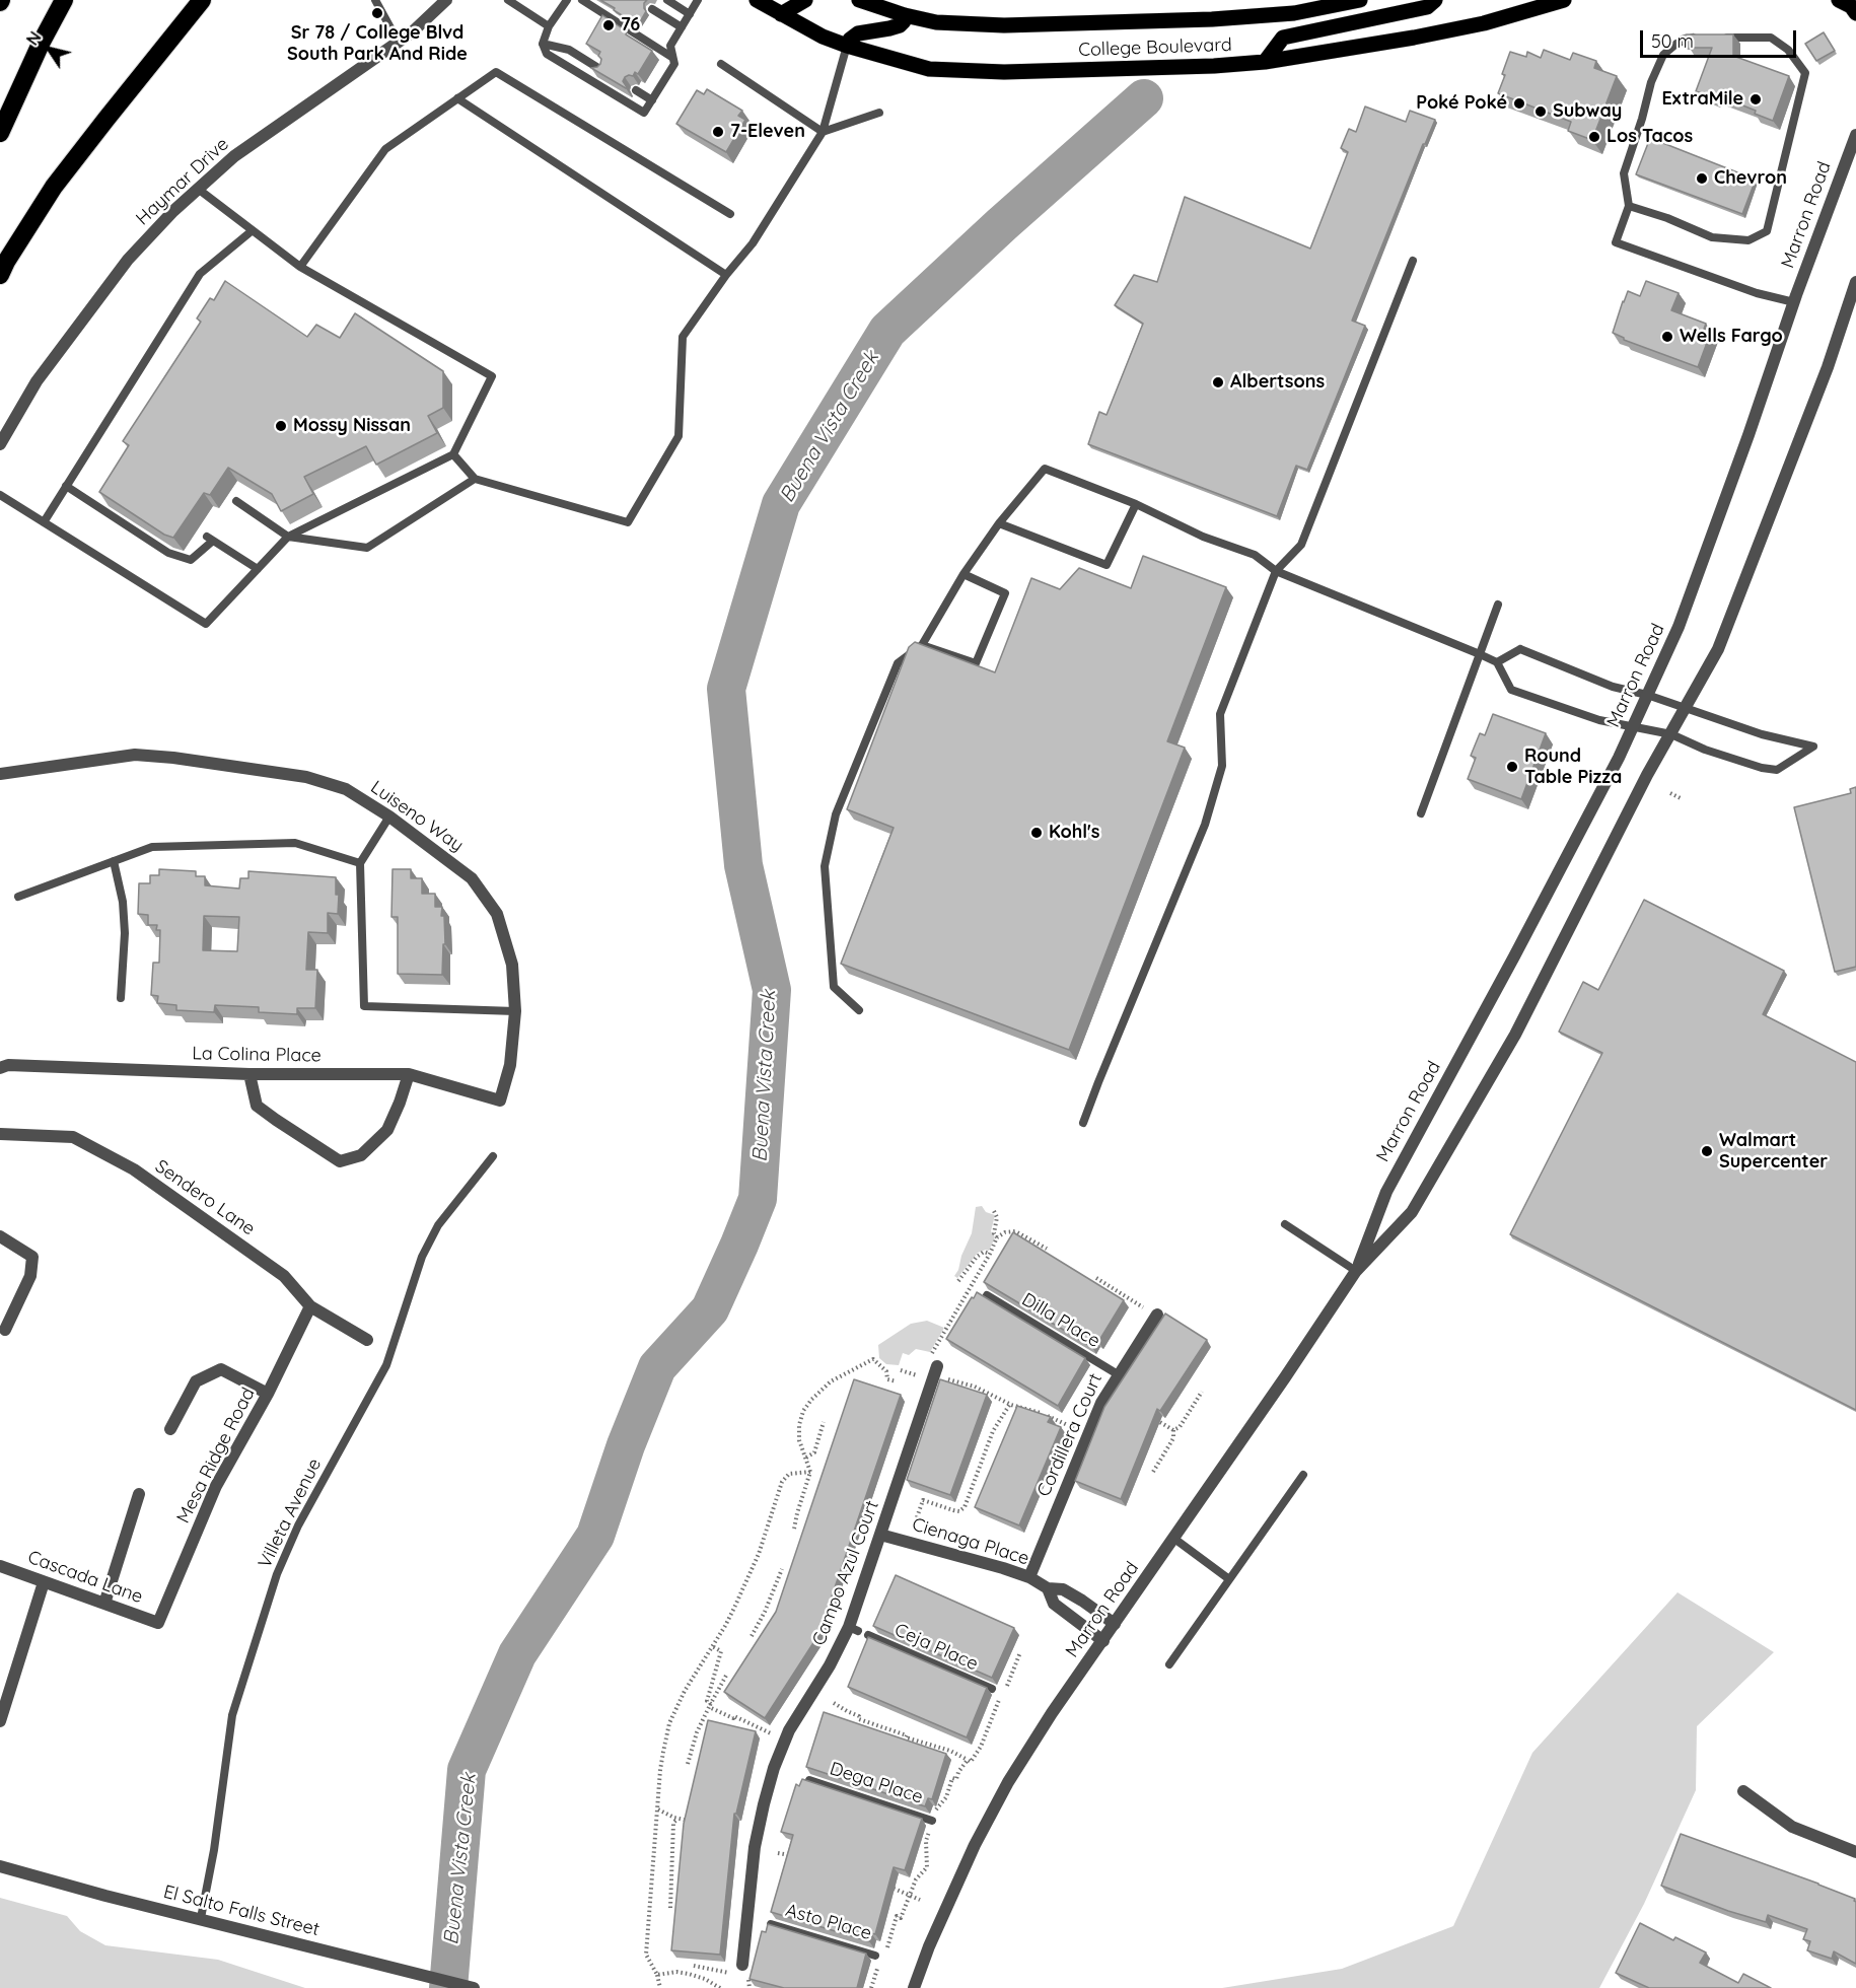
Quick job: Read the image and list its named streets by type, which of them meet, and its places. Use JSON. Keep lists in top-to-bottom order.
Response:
{
  "streets": {
    "main road": ["College Boulevard"],
    "street": [
      "Haymar Drive",
      "Marron Road",
      "Luiseno Way",
      "La Colina Place",
      "Sendero Lane",
      "Cordillera Court",
      "Mesa Ridge Road",
      "Cienaga Place",
      "Campo Azul Court",
      "Cascada Lane",
      "El Salto Falls Street"
    ],
    "lane": [
      "Dilla Place",
      "Villeta Avenue",
      "Ceja Place",
      "Dega Place",
      "Asto Place"
    ]
  },
  "crossings": [
    ["Marron Road", "Cienaga Place"],
    ["Luiseno Way", "La Colina Place"],
    ["Sendero Lane", "Mesa Ridge Road"],
    ["Dilla Place", "Cordillera Court"],
    ["Cordillera Court", "Cienaga Place"],
    ["Mesa Ridge Road", "Cascada Lane"],
    ["Villeta Avenue", "El Salto Falls Street"],
    ["Cienaga Place", "Campo Azul Court"]
  ],
  "water": ["Buena Vista Creek"],
  "places": [
    "Sr 78 / College Blvd South Park And Ride",
    "76",
    "ExtraMile",
    "Poké Poké",
    "Subway",
    "7-Eleven",
    "Los Tacos",
    "Chevron",
    "Wells Fargo",
    "Albertsons",
    "Mossy Nissan",
    "Round Table Pizza",
    "Kohl's",
    "Walmart Supercenter"
  ],
  "scale_bar": "50 m",
  "north": "top left"
}
